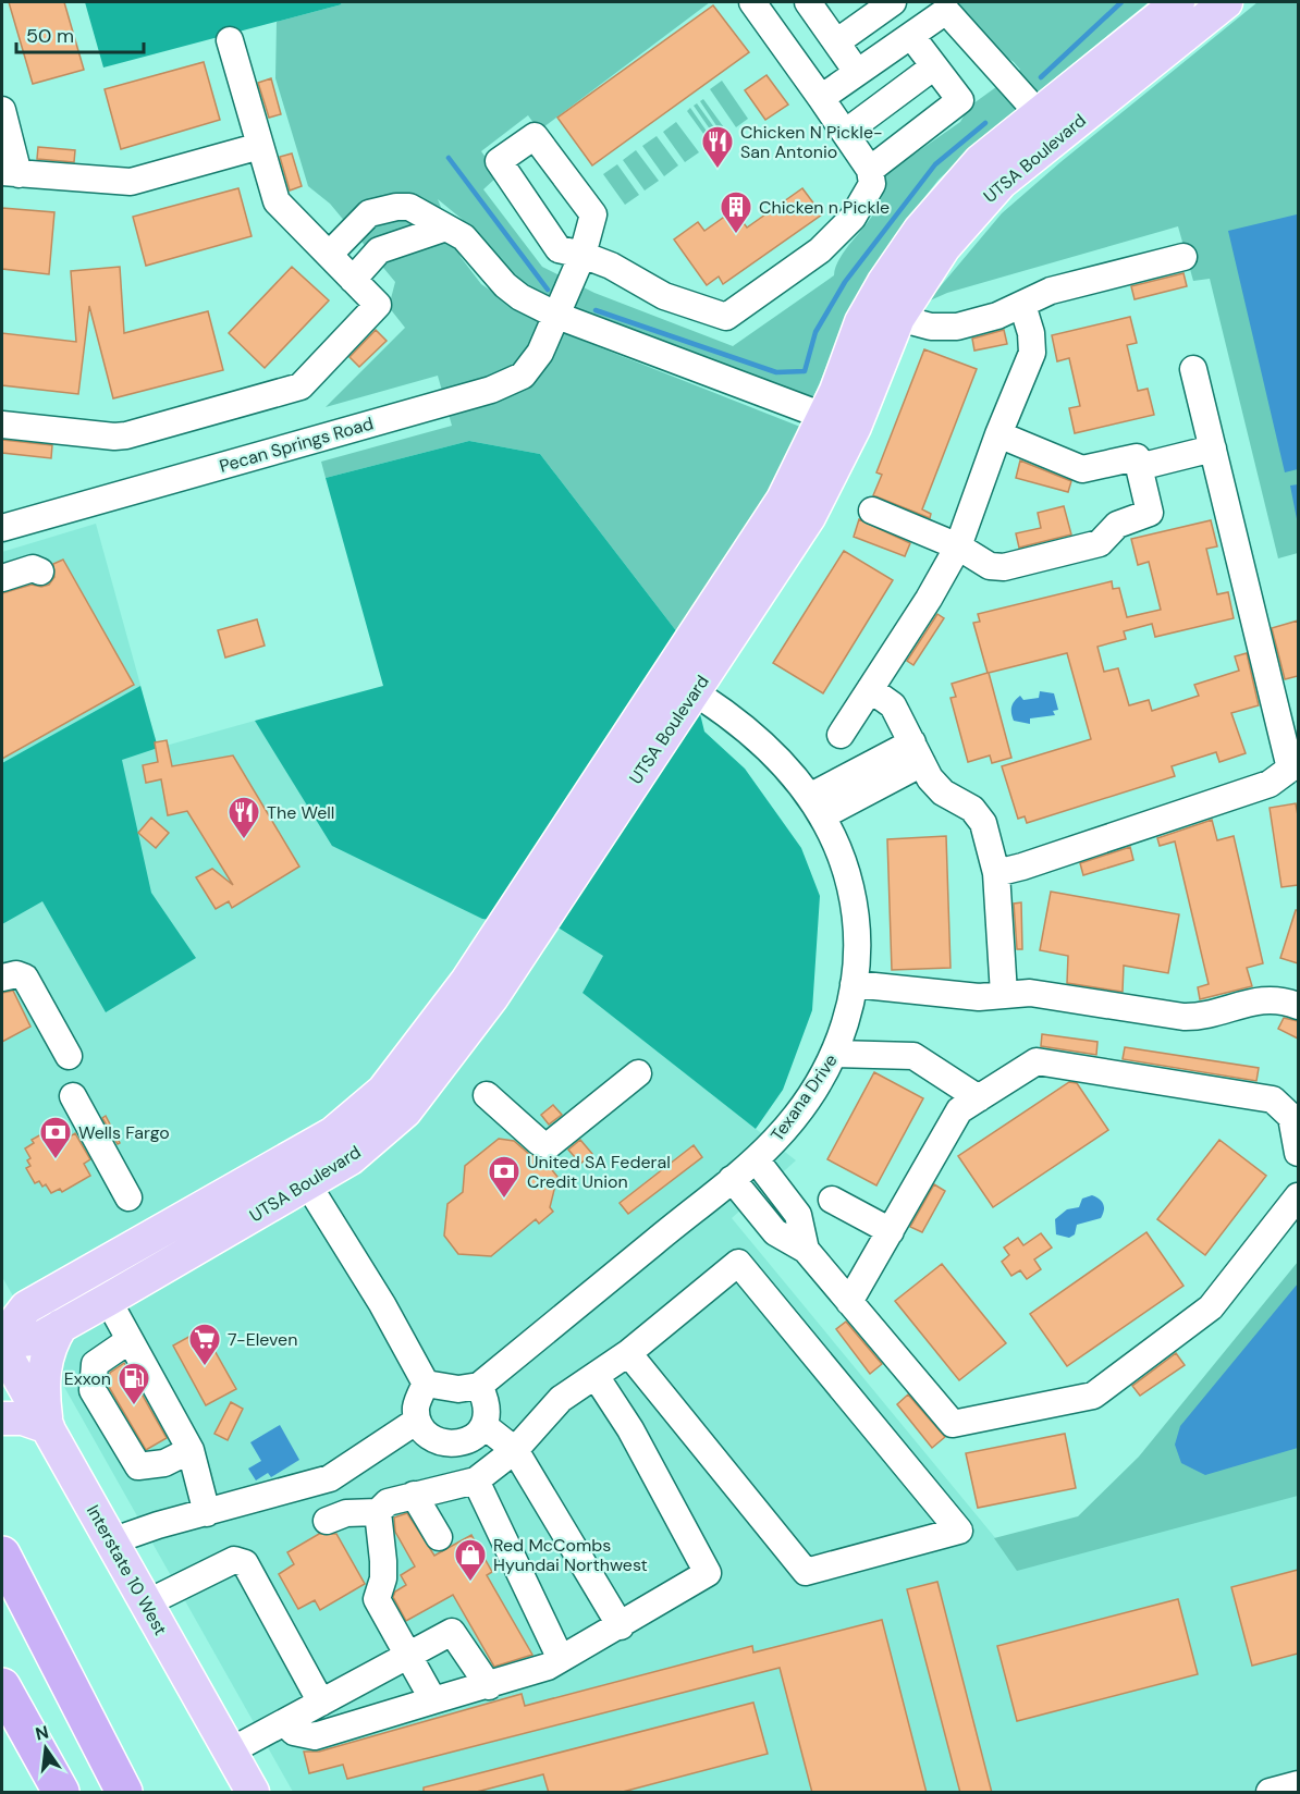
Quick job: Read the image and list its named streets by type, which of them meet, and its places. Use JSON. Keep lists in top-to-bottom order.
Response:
{
  "streets": {
    "main road": ["UTSA Boulevard", "Interstate 10 West"],
    "street": ["Pecan Springs Road", "Texana Drive"]
  },
  "crossings": [
    ["UTSA Boulevard", "Texana Drive"]
  ],
  "places": {
    "restaurant": ["Chicken N Pickle- San Antonio", "The Well"],
    "building": ["Chicken n Pickle"],
    "bank": ["Wells Fargo", "United SA Federal Credit Union"],
    "supermarket": ["7-Eleven"],
    "fuel station": ["Exxon"],
    "shop": ["Red McCombs Hyundai Northwest"]
  },
  "scale_bar": "50 m",
  "north": "top"
}
